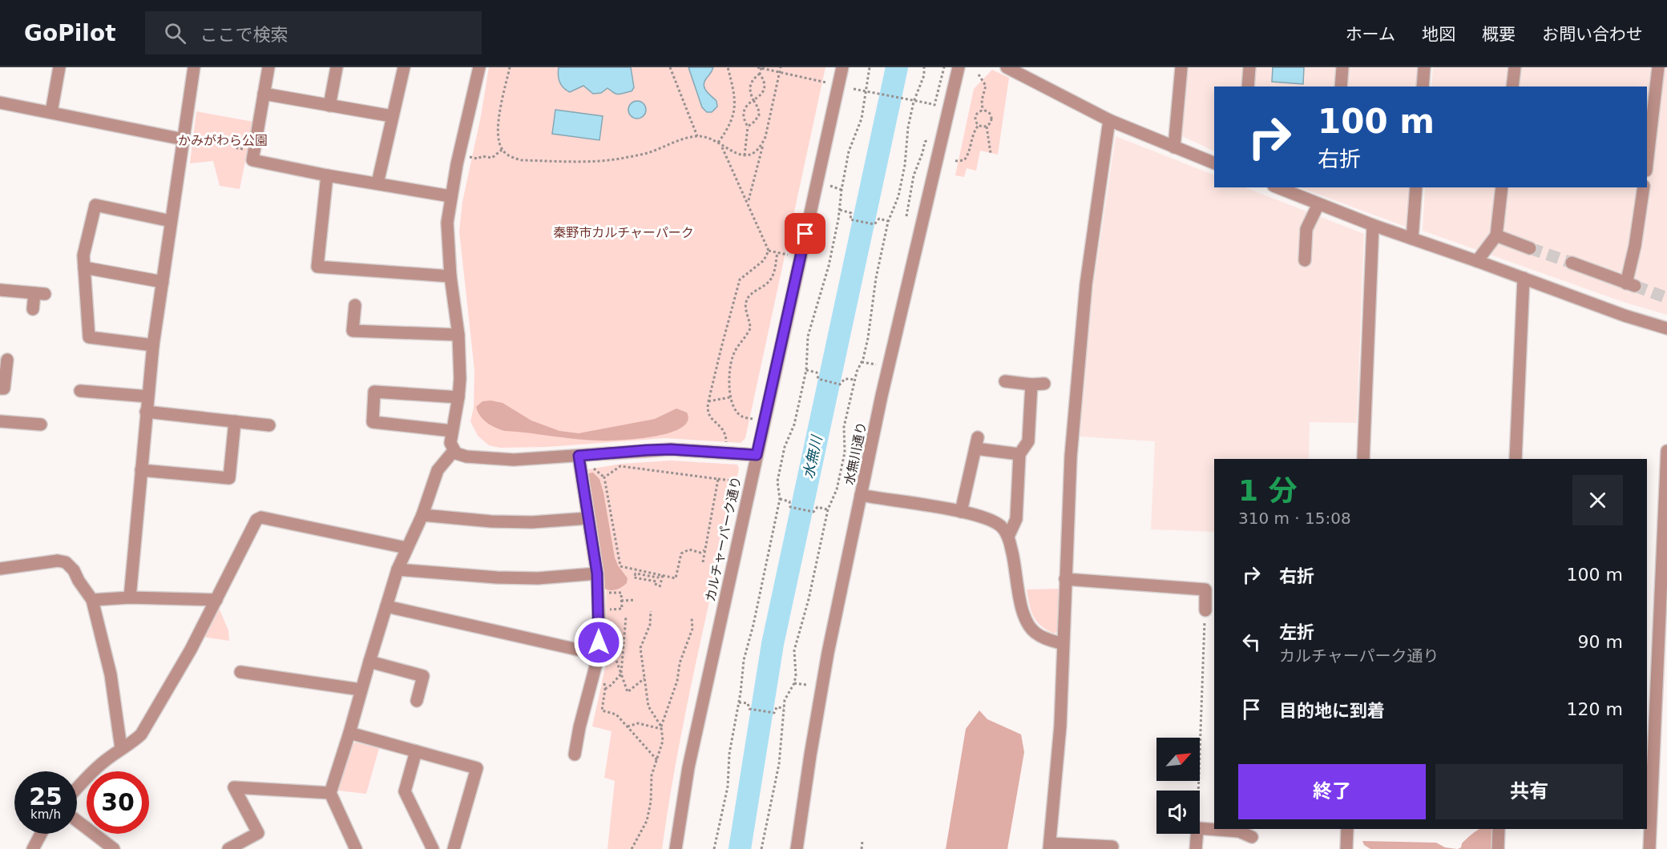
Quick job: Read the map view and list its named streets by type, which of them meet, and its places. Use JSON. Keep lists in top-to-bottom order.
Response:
{
  "streets": {
    "street": ["水無川通り", "カルチャーパーク通り"]
  },
  "water": ["水無川"],
  "parks": ["かみがわら公園", "秦野市カルチャーパーク"],
  "north": "top right",
  "page": {
    "header": "GoPilot",
    "search": "ここで検索",
    "nav": [
      "ホーム",
      "地図",
      "概要",
      "お問い合わせ"
    ],
    "turn": ["100 m", "右折"],
    "heading": ["1 分", "310 m · 15:08"],
    "list": [
      {
        "name": "右折",
        "value": "100 m"
      },
      {
        "name": "左折",
        "note": "カルチャーパーク通り",
        "value": "90 m"
      },
      {
        "name": "目的地に到着",
        "value": "120 m"
      }
    ],
    "buttons": ["終了", "共有"],
    "speed": "25 km/h",
    "limit": "30"
  }
}
